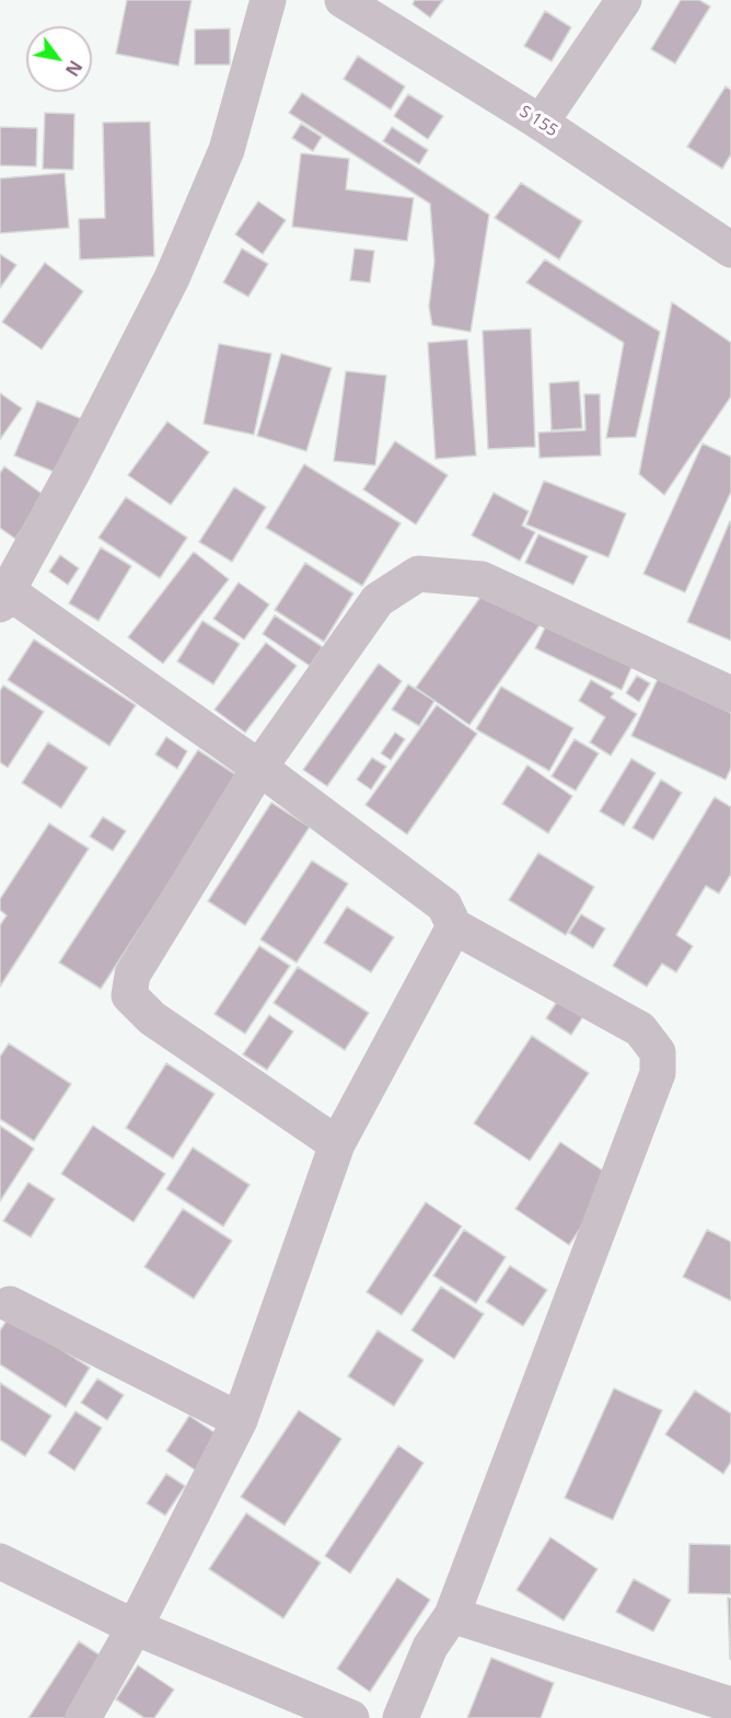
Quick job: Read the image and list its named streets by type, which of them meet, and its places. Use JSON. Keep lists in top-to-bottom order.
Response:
{
  "streets": {
    "street": ["S 155"]
  },
  "north": "bottom right"
}
